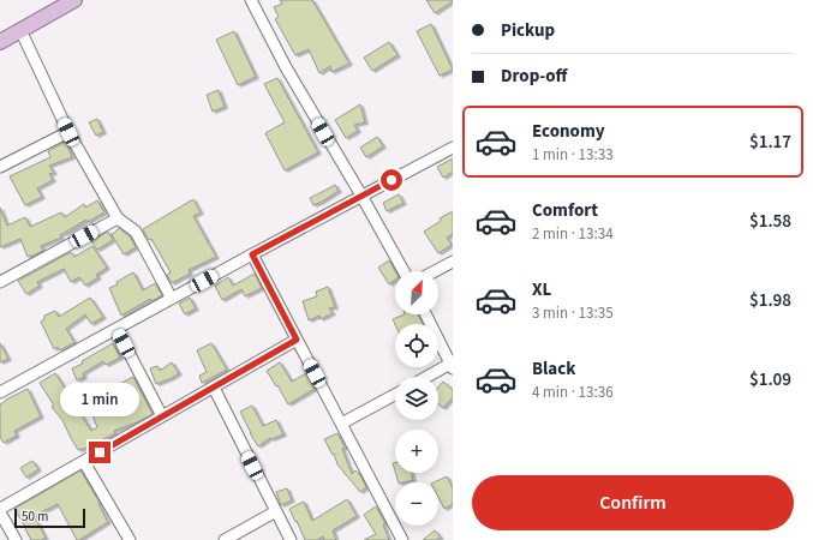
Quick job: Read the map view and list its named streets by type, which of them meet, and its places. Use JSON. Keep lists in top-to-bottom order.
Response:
{
  "scale_bar": "50 m",
  "north": "top right",
  "page": {
    "banner": ["Pickup", "Drop-off"],
    "list": [
      {
        "name": "Economy",
        "note": "1 min · 13:33",
        "value": "$1.17"
      },
      {
        "name": "Comfort",
        "note": "2 min · 13:34",
        "value": "$1.58"
      },
      {
        "name": "XL",
        "note": "3 min · 13:35",
        "value": "$1.98"
      },
      {
        "name": "Black",
        "note": "4 min · 13:36",
        "value": "$1.09"
      }
    ],
    "map_buttons": ["+", "−"],
    "bubble": "1 min",
    "buttons": "Confirm",
    "scale": "50 m"
  }
}
